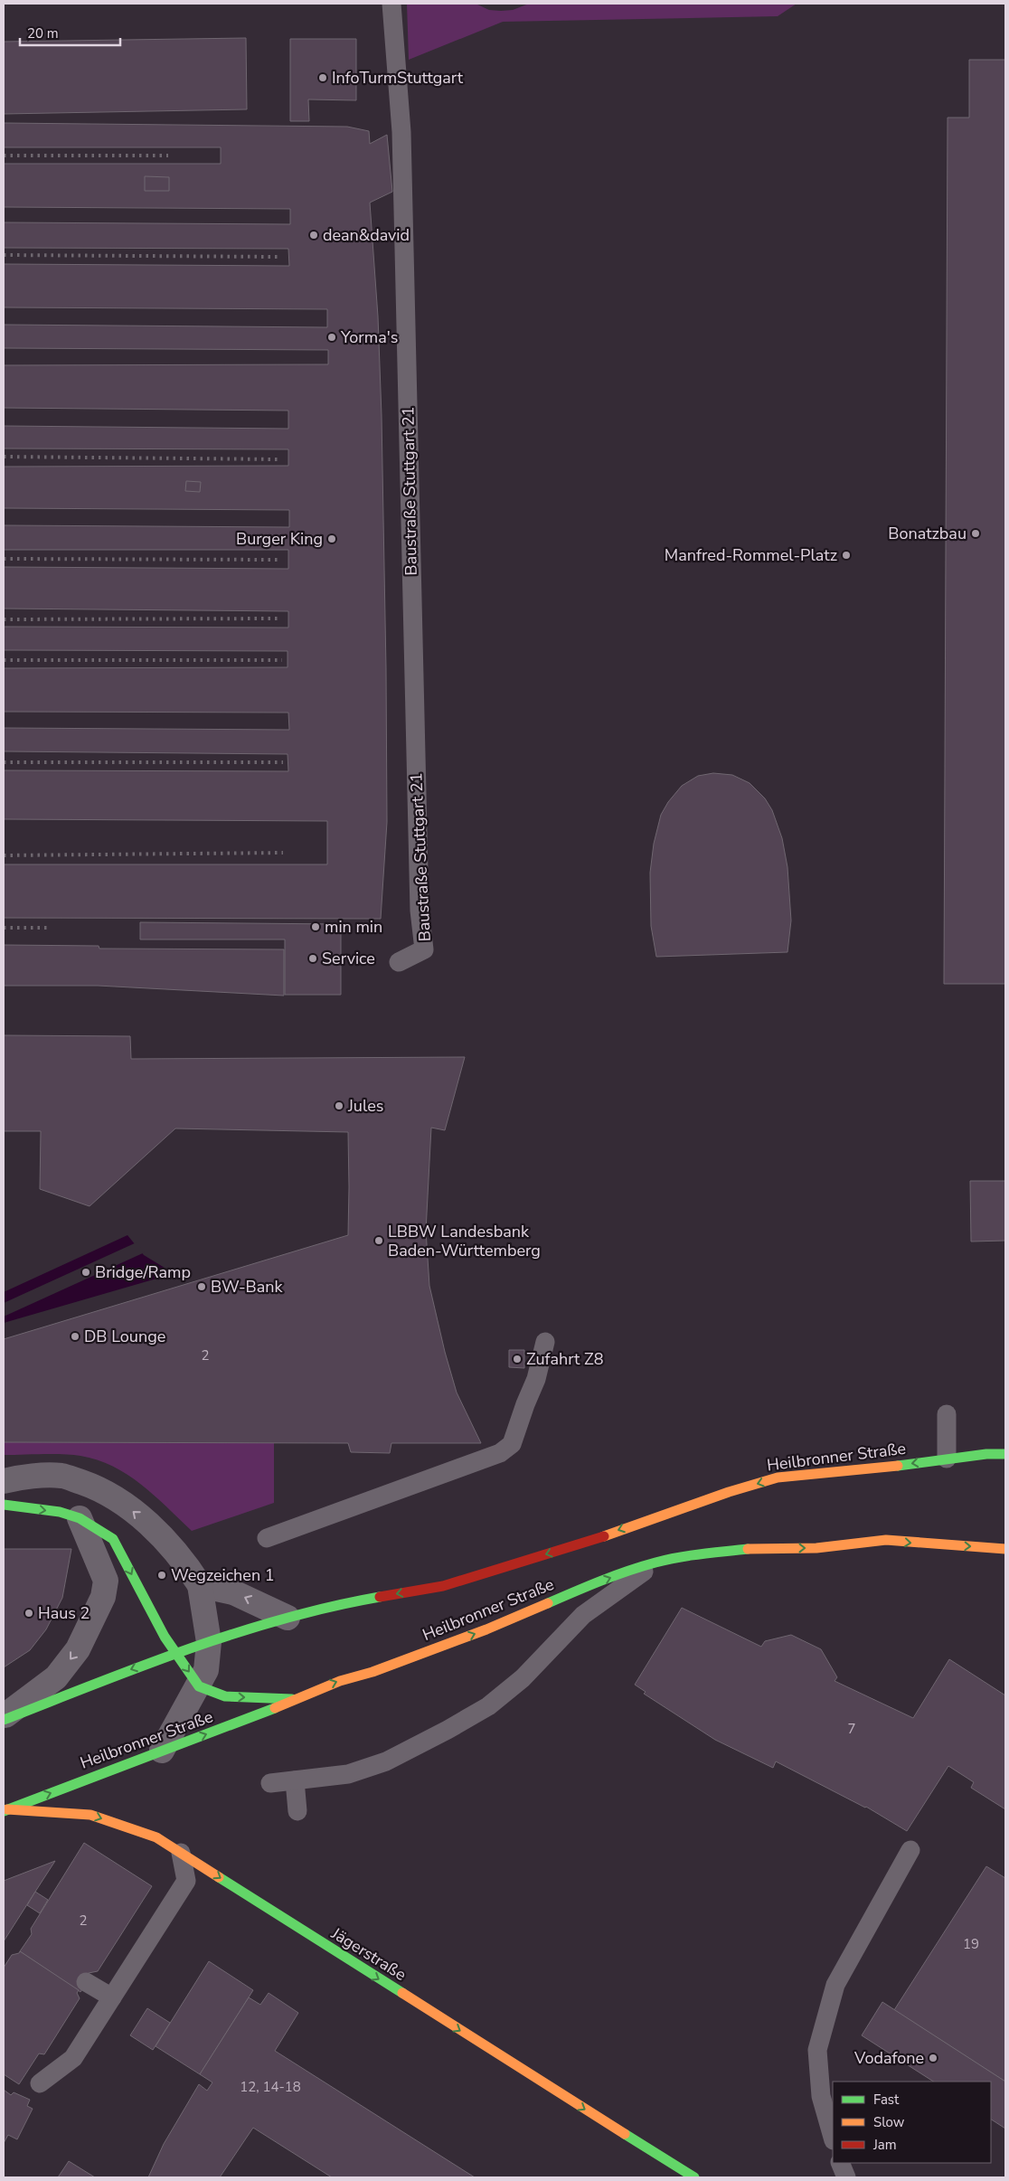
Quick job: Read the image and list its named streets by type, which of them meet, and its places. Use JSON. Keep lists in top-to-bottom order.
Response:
{
  "streets": {
    "main road": ["Heilbronner Straße", "Jägerstraße"],
    "lane": ["Baustraße Stuttgart 21"]
  },
  "crossings": [
    ["Heilbronner Straße", "Jägerstraße"]
  ],
  "one_way": ["Jägerstraße"],
  "places": [
    "InfoTurmStuttgart",
    "dean&david",
    "Yorma's",
    "Bonatzbau",
    "Burger King",
    "Manfred-Rommel-Platz",
    "min min",
    "Service",
    "Jules",
    "LBBW Landesbank Baden-Württemberg",
    "Bridge/Ramp",
    "BW-Bank",
    "DB Lounge",
    "Zufahrt Z8",
    "Wegzeichen 1",
    "Haus 2",
    "Vodafone"
  ],
  "house_numbers": [
    "2",
    "7",
    "2",
    "19",
    "12, 14-18"
  ],
  "legend": ["Fast", "Slow", "Jam"],
  "scale_bar": "20 m"
}
